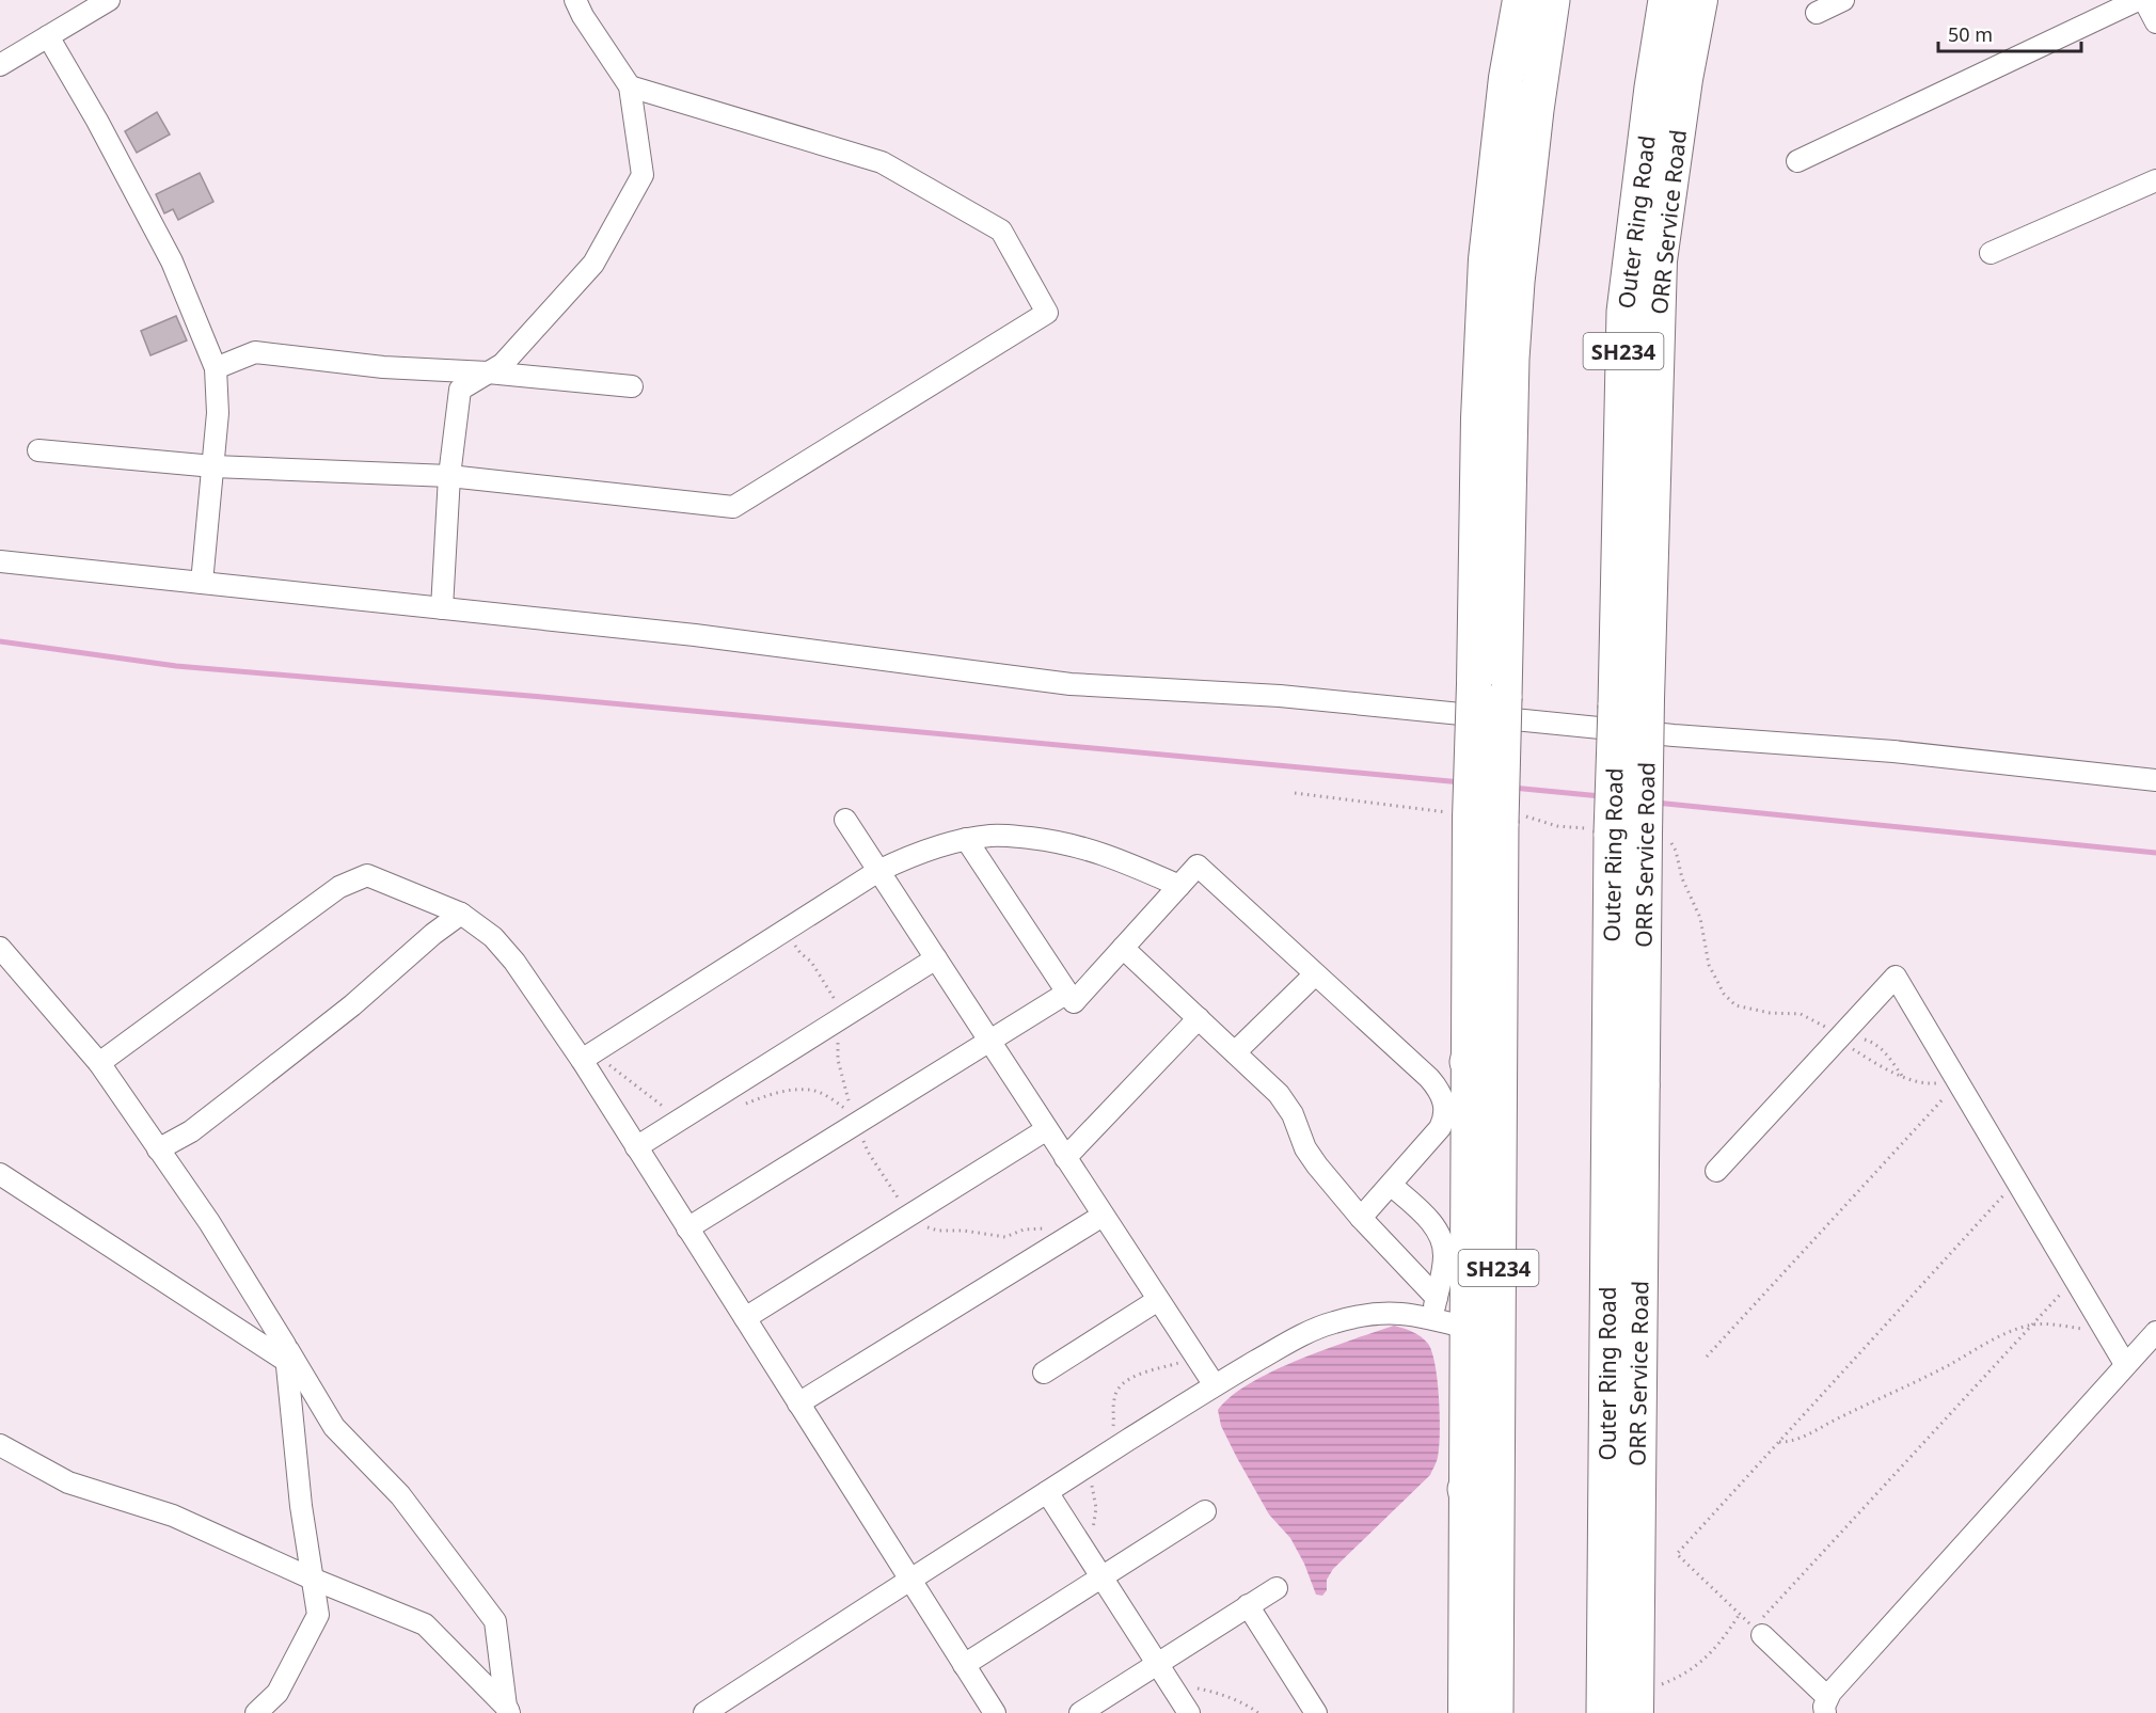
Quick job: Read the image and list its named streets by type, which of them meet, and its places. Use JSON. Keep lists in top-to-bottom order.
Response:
{
  "streets": {
    "highway": ["Outer Ring Road", "SH234"],
    "main road": ["ORR Service Road"]
  },
  "crossings": [
    ["Outer Ring Road", "ORR Service Road"]
  ],
  "scale_bar": "50 m"
}
